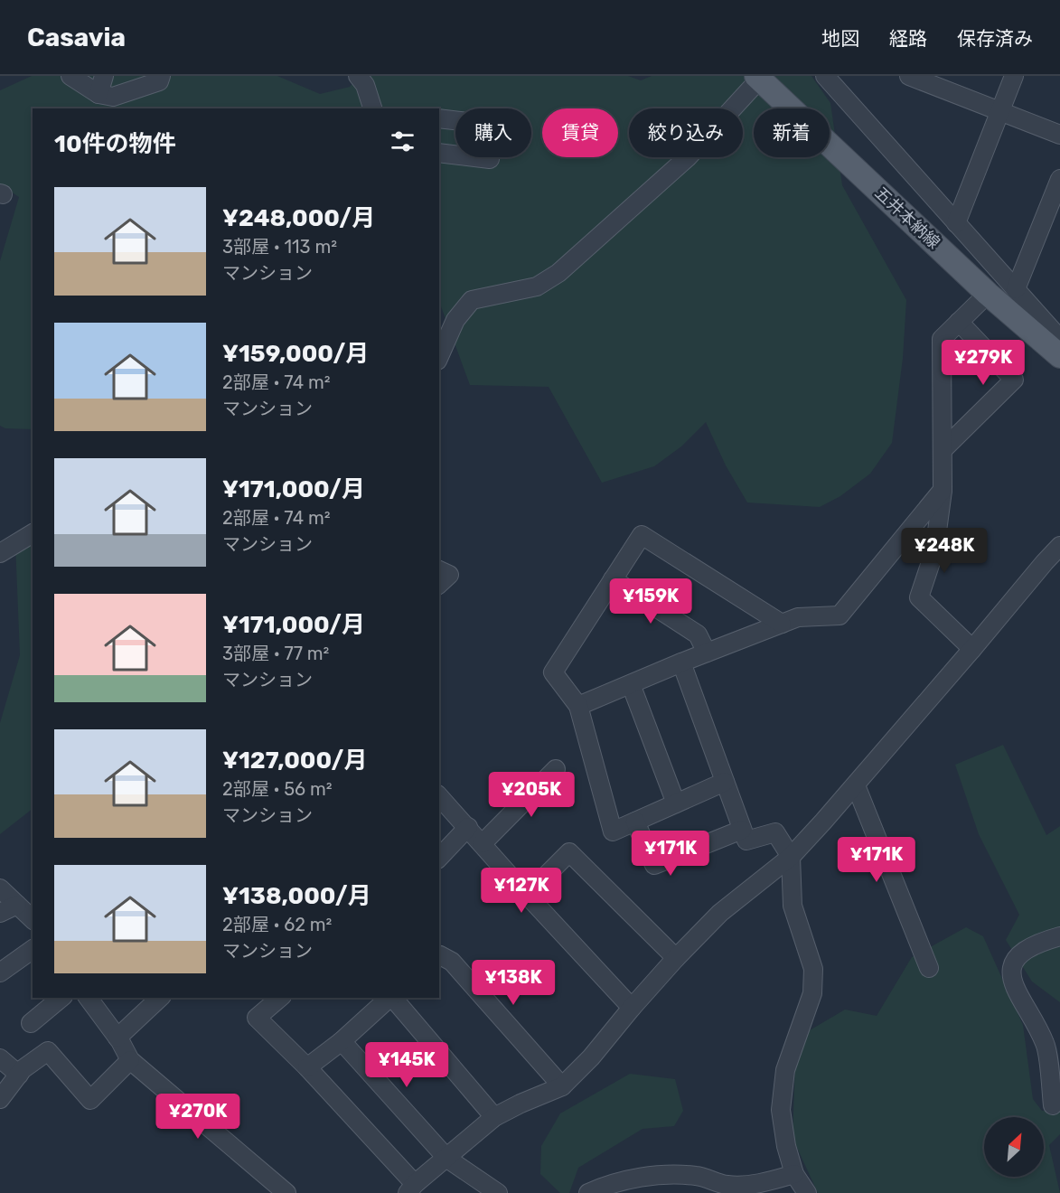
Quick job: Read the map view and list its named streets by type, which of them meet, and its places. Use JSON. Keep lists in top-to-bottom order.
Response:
{
  "streets": {
    "main road": ["五井本納線"]
  },
  "north": "top right",
  "page": {
    "header": "Casavia",
    "nav": ["地図", "経路", "保存済み"],
    "chip": [
      "購入",
      "賃貸",
      "絞り込み",
      "新着"
    ],
    "heading": "10件の物件",
    "list": [
      {
        "name": "¥248,000/月",
        "note": "3部屋 · 113 m² · マンション"
      },
      {
        "name": "¥159,000/月",
        "note": "2部屋 · 74 m² · マンション"
      },
      {
        "name": "¥171,000/月",
        "note": "2部屋 · 74 m² · マンション"
      },
      {
        "name": "¥171,000/月",
        "note": "3部屋 · 77 m² · マンション"
      },
      {
        "name": "¥127,000/月",
        "note": "2部屋 · 56 m² · マンション"
      },
      {
        "name": "¥138,000/月",
        "note": "2部屋 · 62 m² · マンション"
      }
    ],
    "price": [
      "¥279K",
      "¥248K",
      "¥159K",
      "¥205K",
      "¥171K",
      "¥171K",
      "¥127K",
      "¥138K",
      "¥145K",
      "¥270K"
    ]
  }
}
